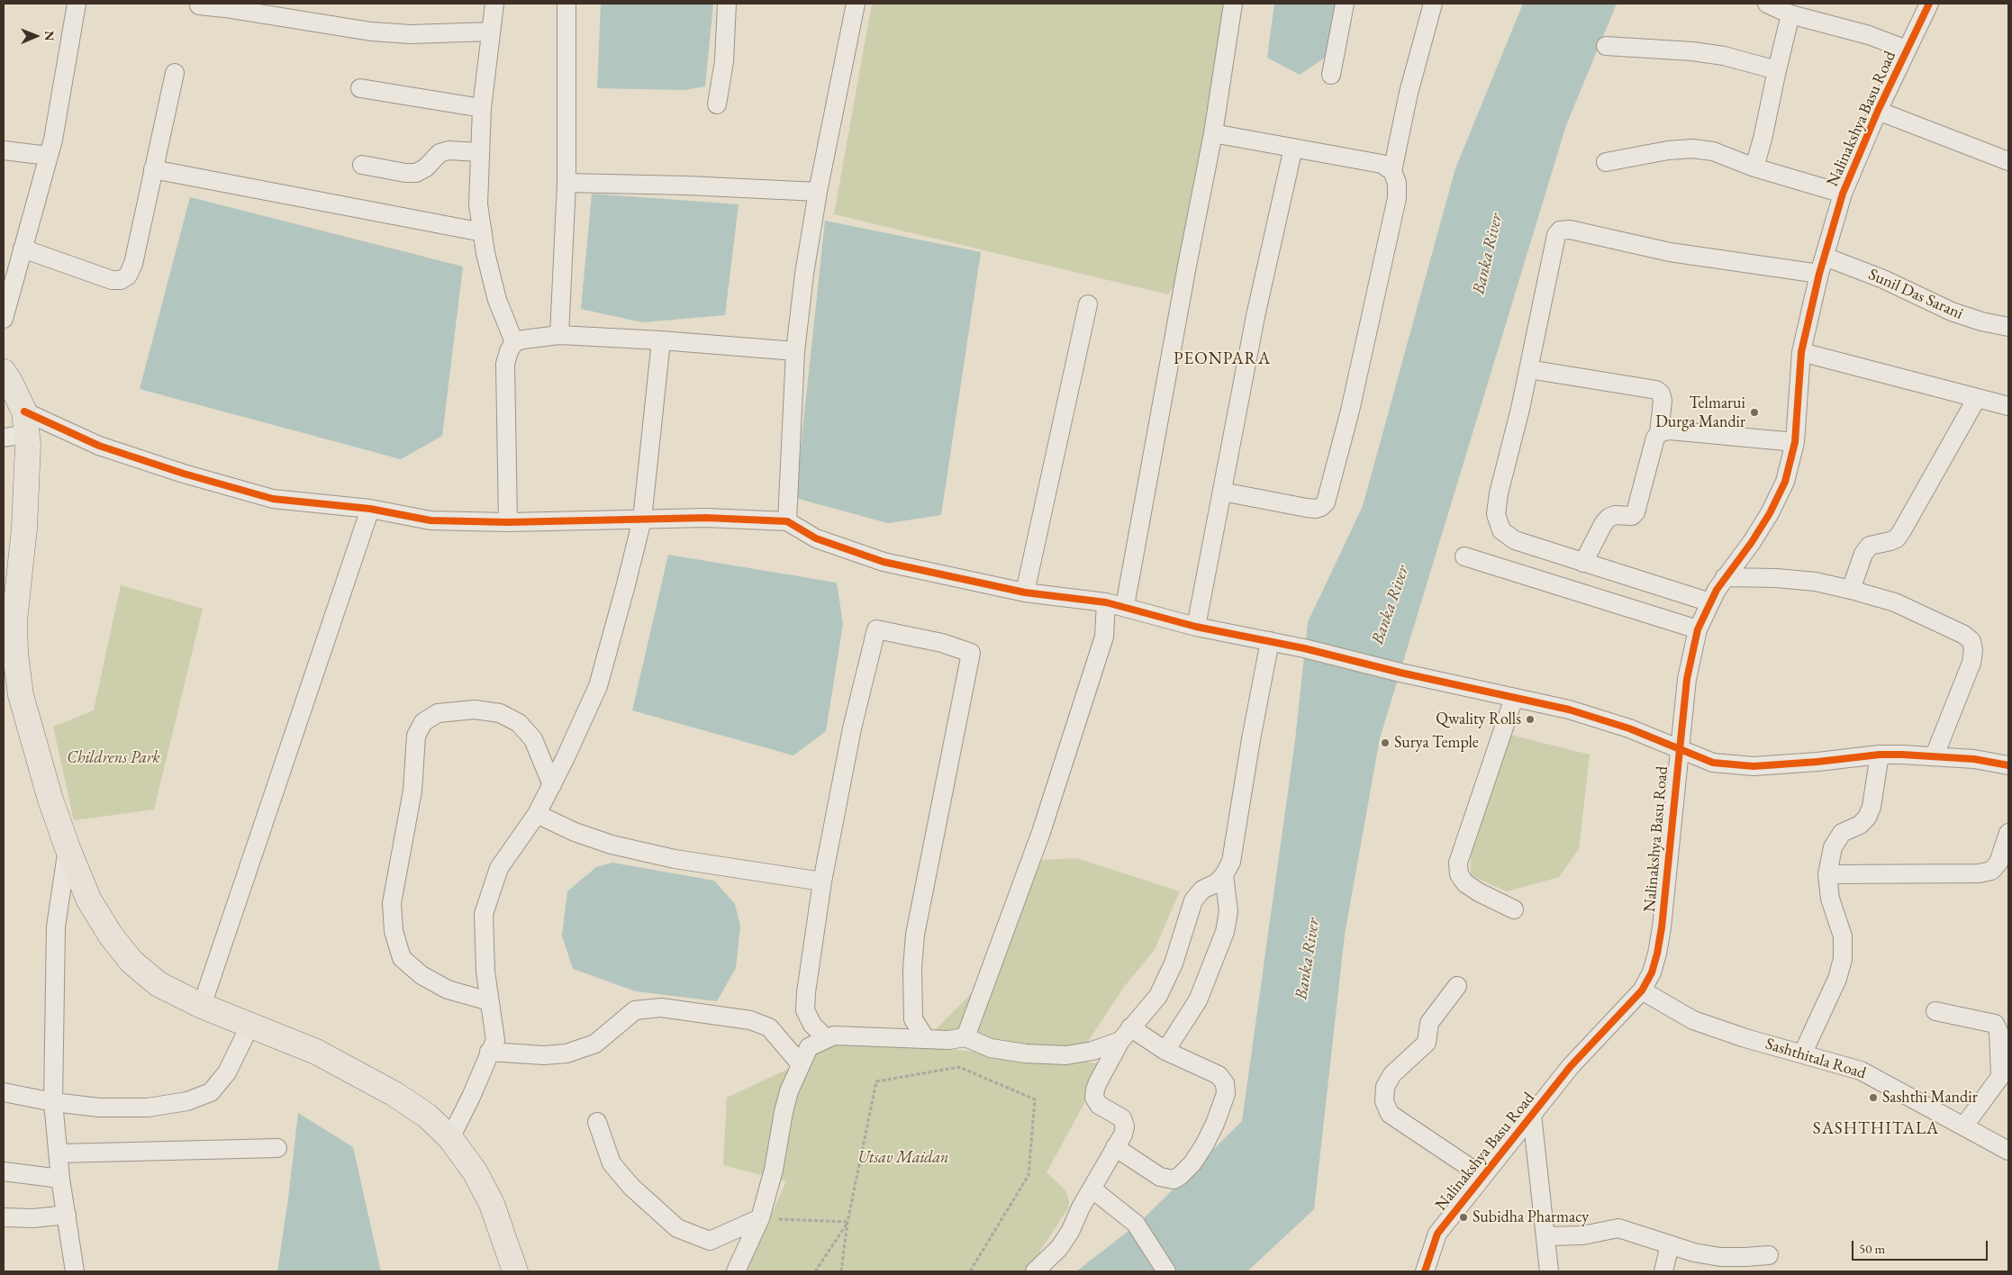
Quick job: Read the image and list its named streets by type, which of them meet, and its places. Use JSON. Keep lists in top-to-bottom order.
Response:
{
  "streets": {
    "street": ["Nalinakshya Basu Road", "Sunil Das Sarani", "Sashthitala Road"]
  },
  "crossings": [
    ["Nalinakshya Basu Road", "Sunil Das Sarani"],
    ["Nalinakshya Basu Road", "Sashthitala Road"]
  ],
  "districts": ["PEONPARA", "SASHTHITALA"],
  "water": ["Banka River"],
  "parks": ["Childrens Park", "Utsav Maidan"],
  "places": [
    "Telmarui Durga Mandir",
    "Qwality Rolls",
    "Surya Temple",
    "Sashthi Mandir",
    "Subidha Pharmacy"
  ],
  "scale_bar": "50 m",
  "north": "right"
}
